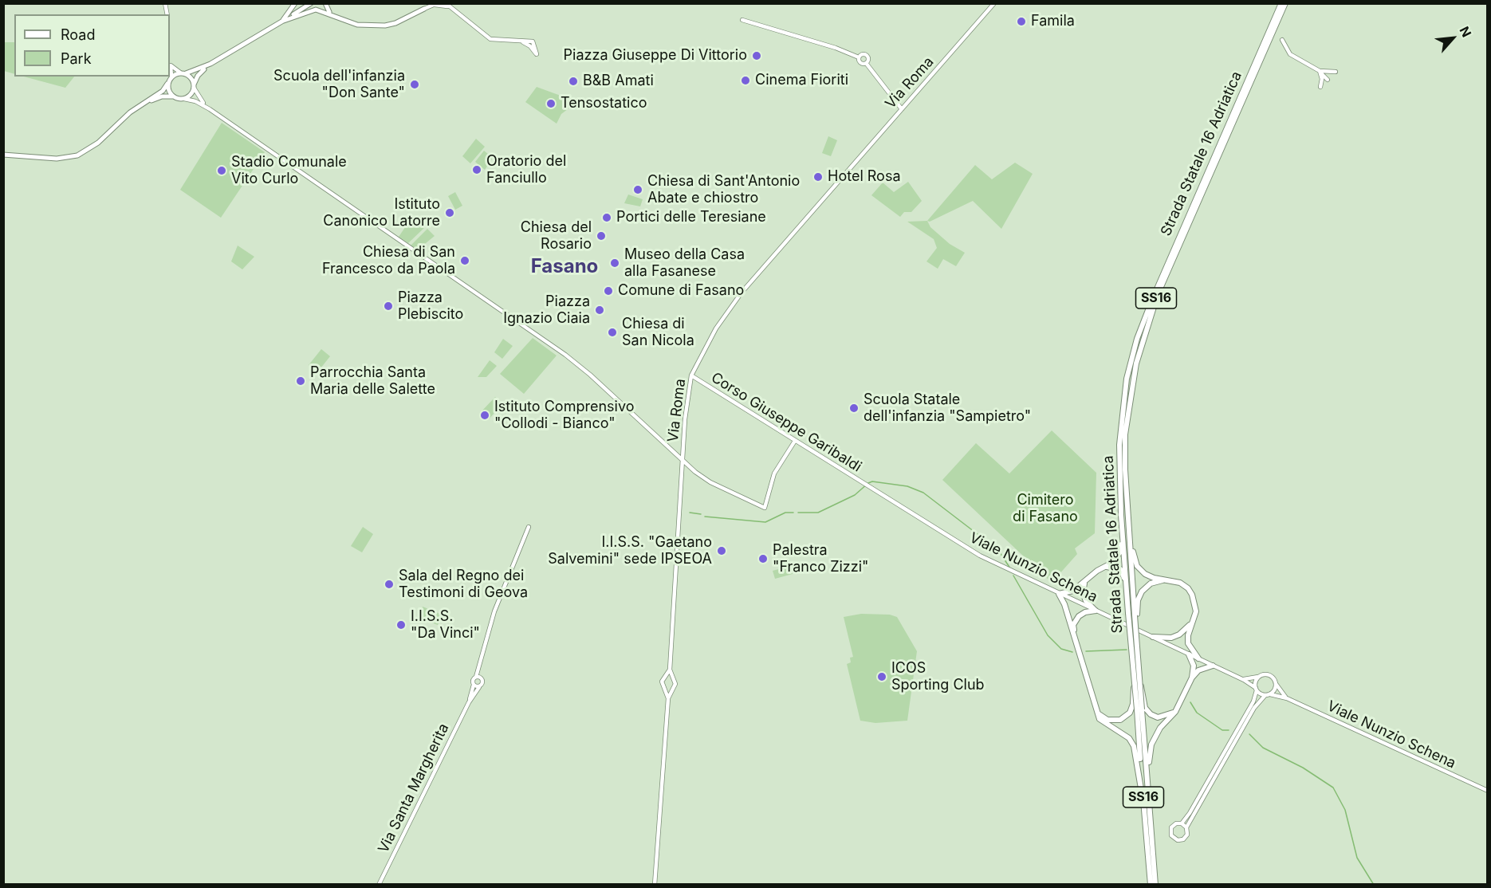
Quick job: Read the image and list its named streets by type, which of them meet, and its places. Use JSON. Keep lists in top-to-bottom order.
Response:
{
  "streets": {
    "highway": ["Strada Statale 16 Adriatica", "SS16"],
    "street": [
      "Via Roma",
      "Corso Giuseppe Garibaldi",
      "Viale Nunzio Schena",
      "Via Santa Margherita"
    ]
  },
  "crossings": [
    ["Via Roma", "Corso Giuseppe Garibaldi"],
    ["Corso Giuseppe Garibaldi", "Viale Nunzio Schena"]
  ],
  "districts": ["Fasano"],
  "parks": ["Cimitero di Fasano"],
  "places": [
    "Famila",
    "Piazza Giuseppe Di Vittorio",
    "Cinema Fioriti",
    "B&B Amati",
    "Scuola dell'infanzia \"Don Sante\"",
    "Tensostatico",
    "Oratorio del Fanciullo",
    "Stadio Comunale Vito Curlo",
    "Hotel Rosa",
    "Chiesa di Sant'Antonio Abate e chiostro",
    "Istituto Canonico Latorre",
    "Portici delle Teresiane",
    "Chiesa del Rosario",
    "Chiesa di San Francesco da Paola",
    "Museo della Casa alla Fasanese",
    "Comune di Fasano",
    "Piazza Plebiscito",
    "Piazza Ignazio Ciaia",
    "Chiesa di San Nicola",
    "Parrocchia Santa Maria delle Salette",
    "Scuola Statale dell'infanzia \"Sampietro\"",
    "Istituto Comprensivo \"Collodi - Bianco\"",
    "I.I.S.S. \"Gaetano Salvemini\" sede IPSEOA",
    "Palestra \"Franco Zizzi\"",
    "Sala del Regno dei Testimoni di Geova",
    "I.I.S.S. \"Da Vinci\"",
    "ICOS Sporting Club"
  ],
  "legend": ["Road", "Park"],
  "north": "top right"
}
